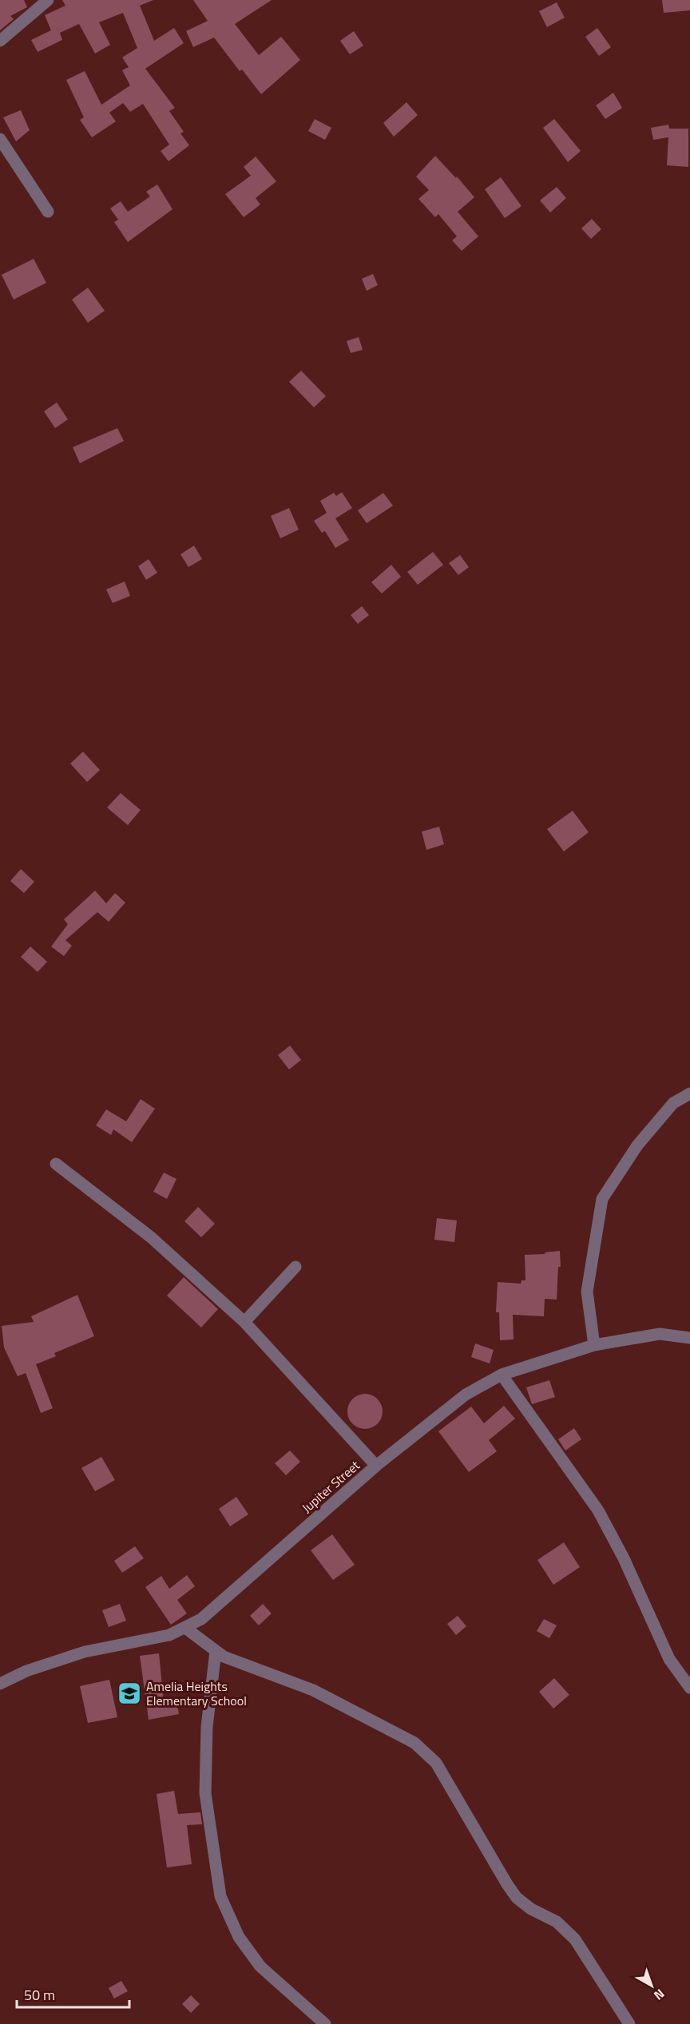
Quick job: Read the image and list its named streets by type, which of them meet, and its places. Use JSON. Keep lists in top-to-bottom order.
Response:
{
  "streets": {
    "street": ["Jupiter Street"]
  },
  "places": {
    "school or university": ["Amelia Heights Elementary School"]
  },
  "scale_bar": "50 m",
  "north": "bottom right"
}
